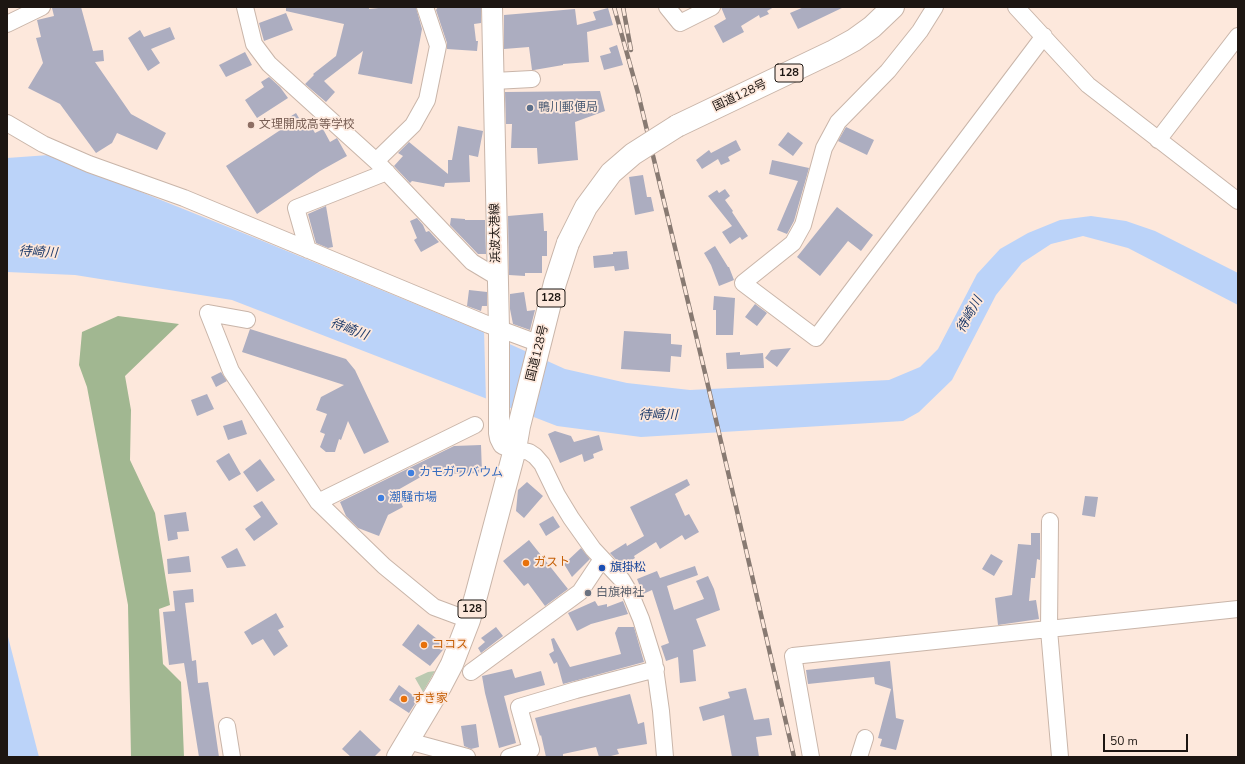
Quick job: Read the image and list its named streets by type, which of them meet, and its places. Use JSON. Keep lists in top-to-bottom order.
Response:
{
  "streets": {
    "highway": ["128", "国道128号"],
    "main road": ["浜波太港線"]
  },
  "crossings": [
    ["国道128号", "浜波太港線"]
  ],
  "water": ["待崎川"],
  "places": [
    "鴨川郵便局",
    "文理開成高等学校",
    "カモガワバウム",
    "潮騒市場",
    "ガスト",
    "旗掛松",
    "白旗神社",
    "ココス",
    "すき家"
  ],
  "scale_bar": "50 m"
}
